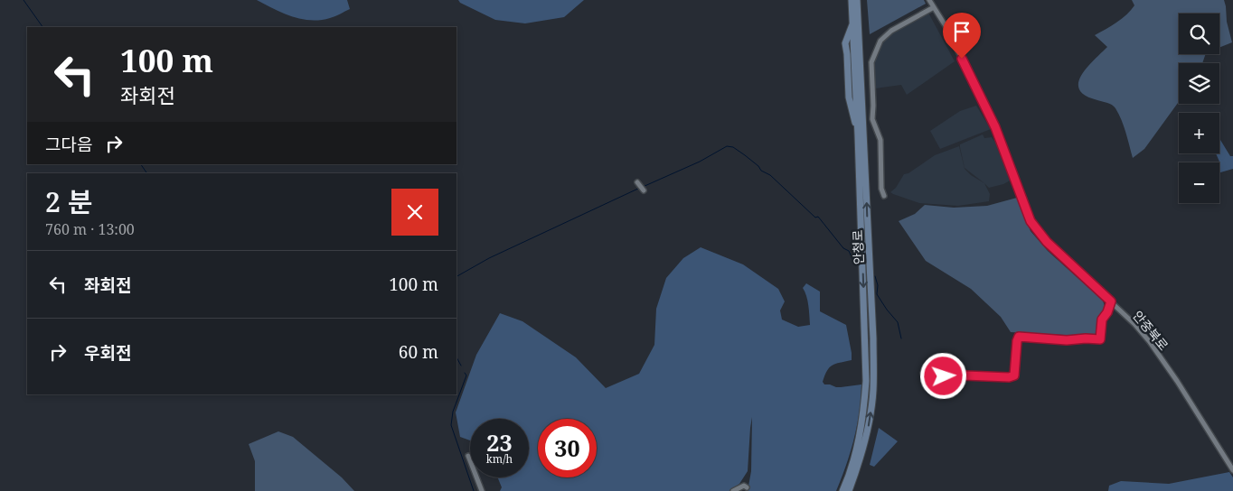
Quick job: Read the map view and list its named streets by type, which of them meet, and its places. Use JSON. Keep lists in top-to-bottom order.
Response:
{
  "streets": {
    "street": ["안청로", "안중북로"]
  },
  "page": {
    "map_buttons": ["+", "−"],
    "turn": ["100 m", "좌회전"],
    "then": "그다음",
    "heading": ["2 분", "760 m · 13:00"],
    "list": [
      {
        "name": "좌회전",
        "value": "100 m"
      },
      {
        "name": "우회전",
        "value": "60 m"
      }
    ],
    "speed": "23 km/h",
    "limit": "30"
  }
}
